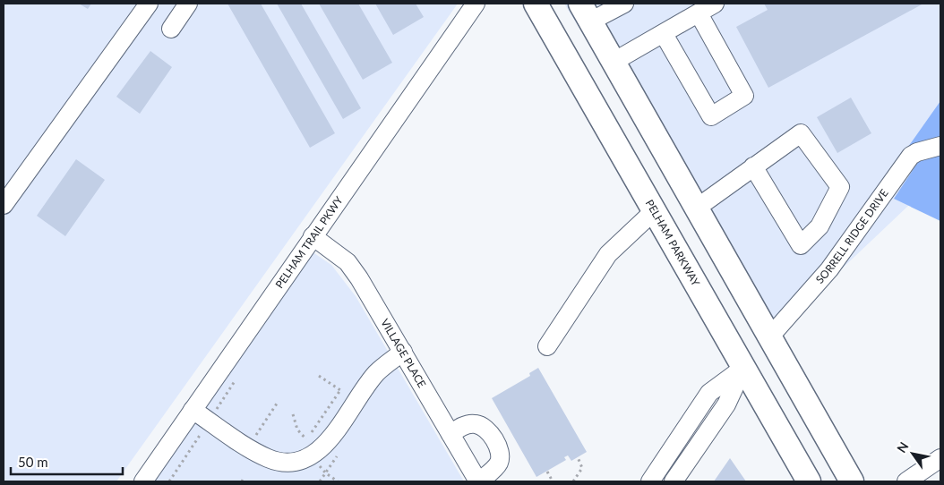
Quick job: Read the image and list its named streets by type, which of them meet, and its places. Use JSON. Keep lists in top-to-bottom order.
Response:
{
  "streets": {
    "main road": ["PELHAM PARKWAY"],
    "street": ["SORRELL RIDGE DRIVE", "PELHAM TRAIL PKWY", "VILLAGE PLACE"]
  },
  "crossings": [
    ["PELHAM TRAIL PKWY", "VILLAGE PLACE"]
  ],
  "scale_bar": "50 m",
  "north": "top left"
}
